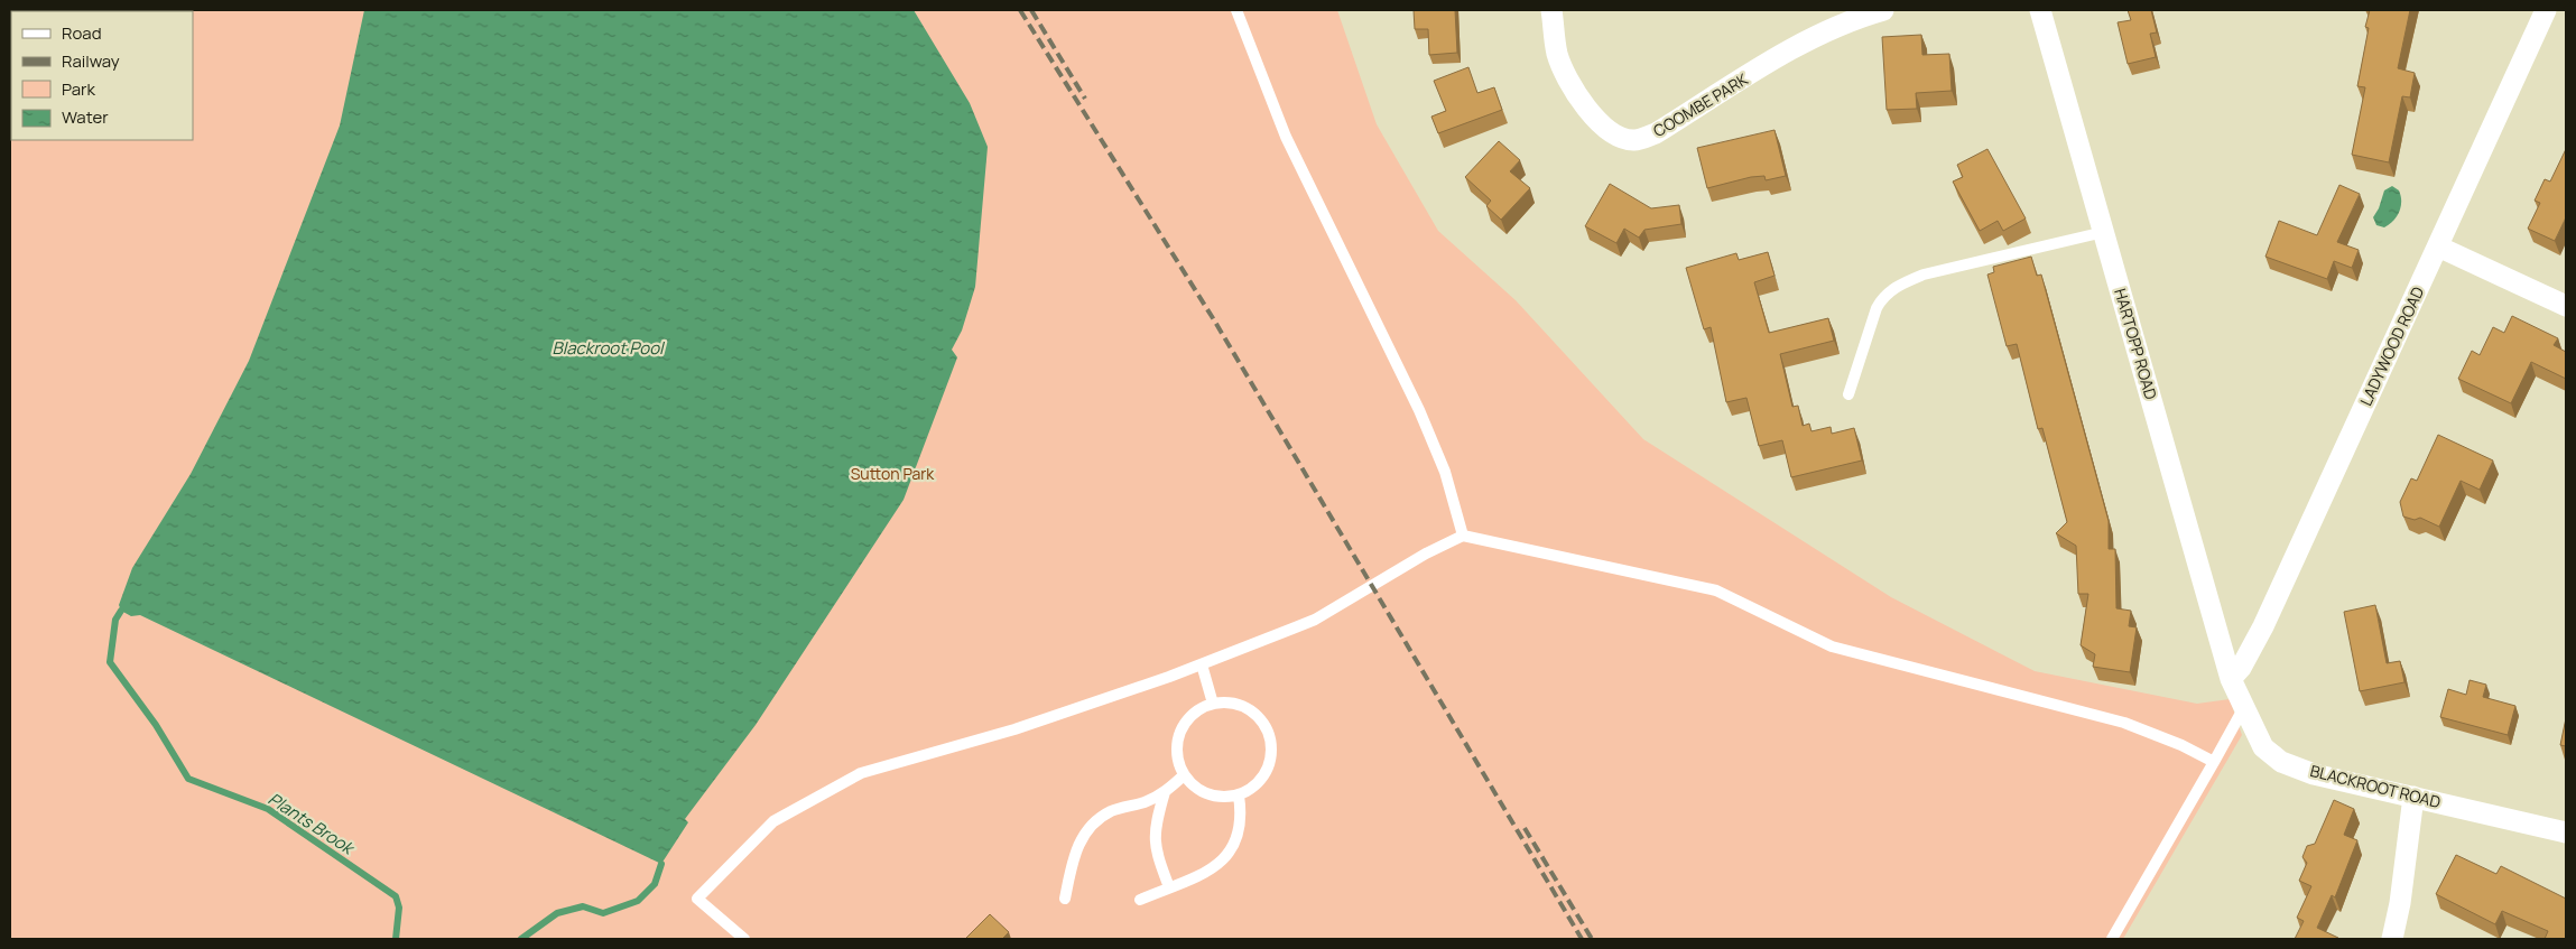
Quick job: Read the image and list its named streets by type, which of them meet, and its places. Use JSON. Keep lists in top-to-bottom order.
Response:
{
  "streets": {
    "street": [
      "COOMBE PARK",
      "HARTOPP ROAD",
      "LADYWOOD ROAD",
      "BLACKROOT ROAD"
    ]
  },
  "crossings": [
    ["HARTOPP ROAD", "LADYWOOD ROAD"],
    ["HARTOPP ROAD", "BLACKROOT ROAD"],
    ["LADYWOOD ROAD", "BLACKROOT ROAD"]
  ],
  "water": ["Blackroot Pool", "Plants Brook"],
  "parks": ["Sutton Park"],
  "legend": [
    "Road",
    "Railway",
    "Park",
    "Water"
  ]
}
